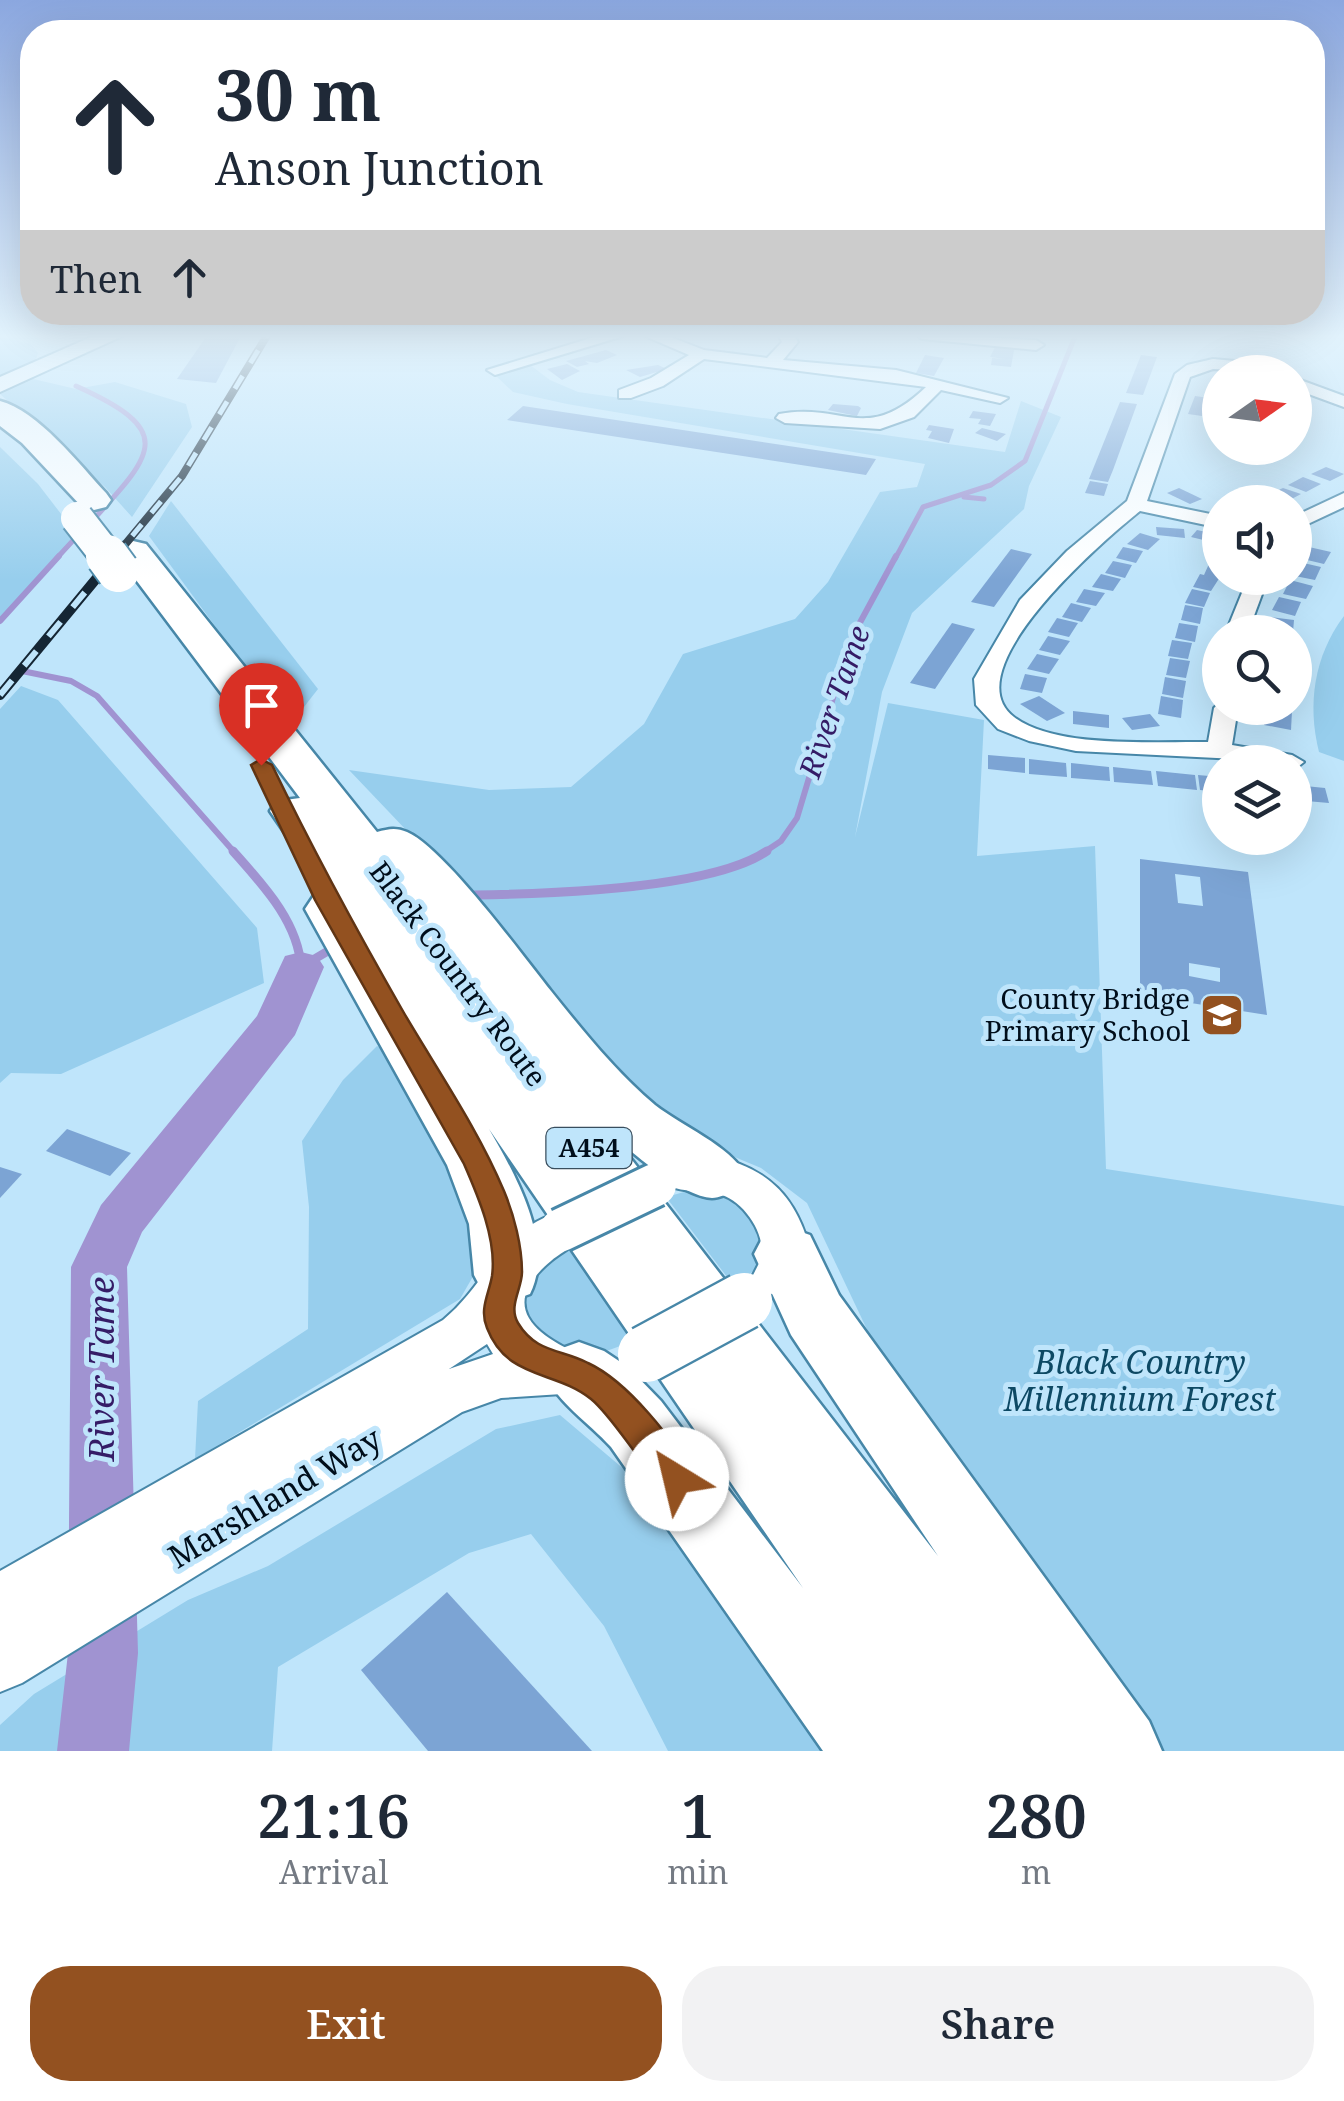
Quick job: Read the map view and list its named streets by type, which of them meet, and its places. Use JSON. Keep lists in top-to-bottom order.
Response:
{
  "streets": {
    "highway": ["Black Country Route", "A454"],
    "street": ["Marshland Way"]
  },
  "water": ["River Tame"],
  "parks": ["Black Country Millennium Forest"],
  "places": {
    "school or university": ["County Bridge Primary School"]
  },
  "north": "right",
  "page": {
    "turn": ["30 m", "Anson Junction"],
    "then": "Then",
    "eta": [
      "21:16",
      "Arrival",
      "1",
      "min",
      "280",
      "m"
    ],
    "buttons": ["Exit", "Share"]
  }
}
